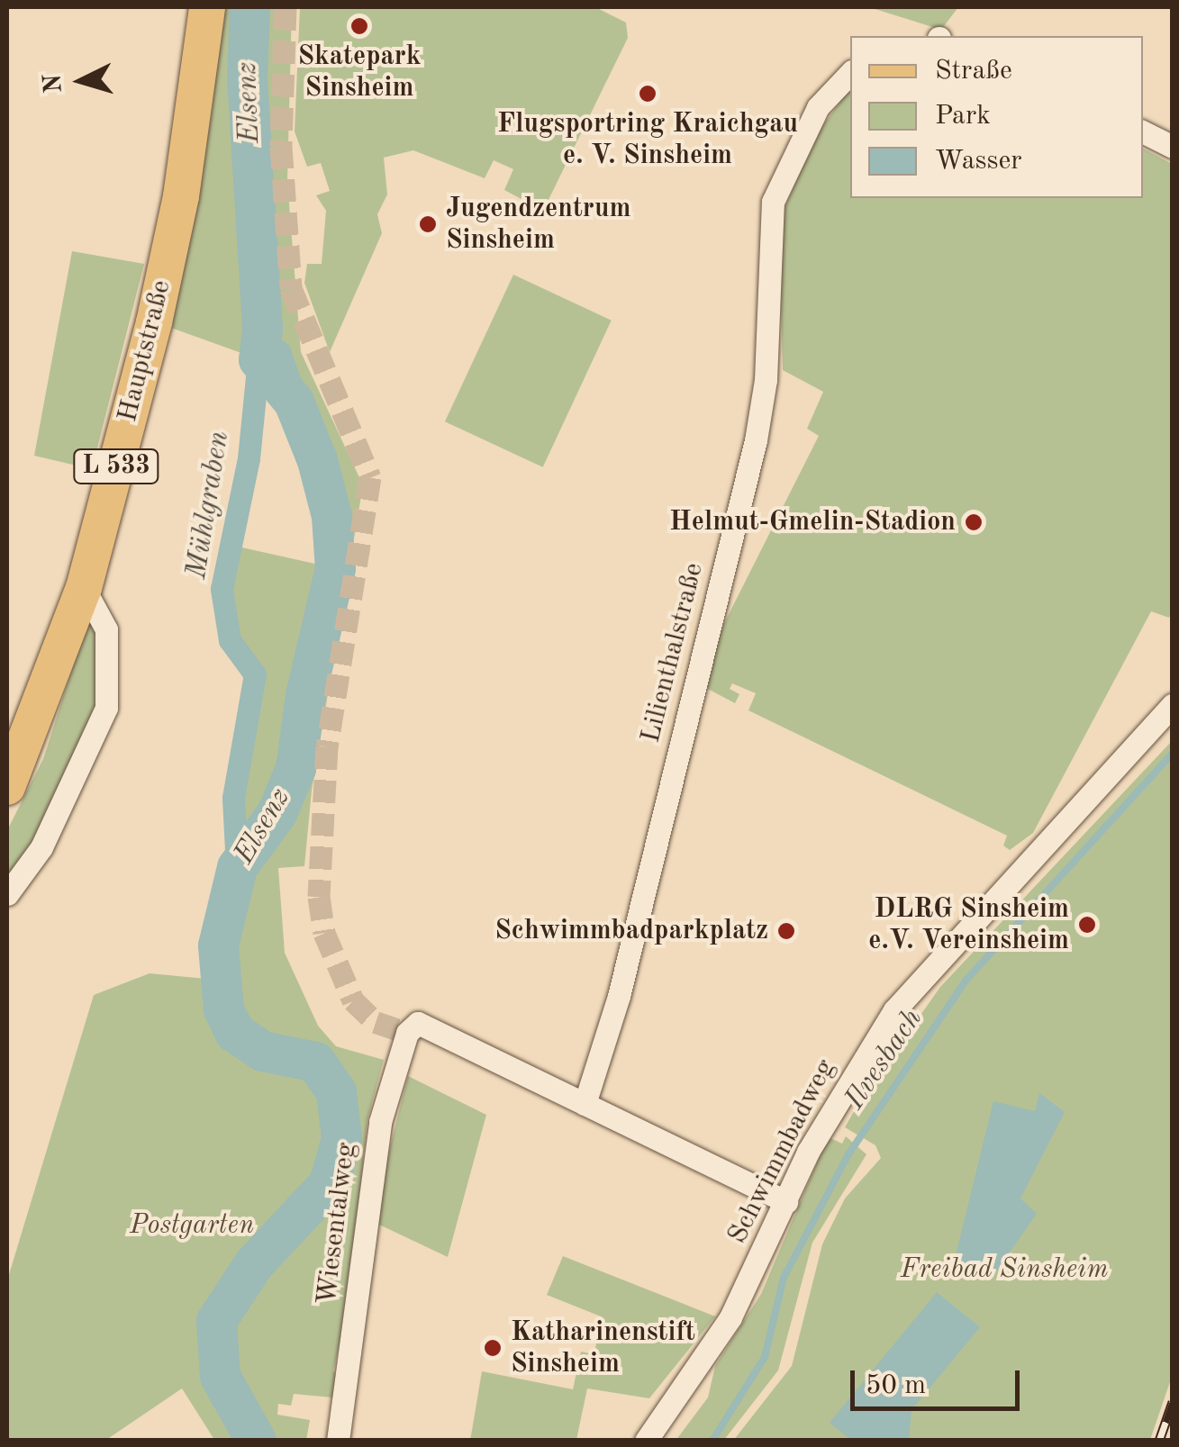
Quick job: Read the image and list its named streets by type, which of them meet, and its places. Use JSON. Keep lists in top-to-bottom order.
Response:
{
  "streets": {
    "main road": ["Hauptstraße", "L 533"],
    "street": ["Lilienthalstraße", "Schwimmbadweg", "Wiesentalweg"]
  },
  "crossings": [
    ["Lilienthalstraße", "Wiesentalweg"]
  ],
  "water": ["Elsenz", "Mühlgraben", "Ilvesbach"],
  "parks": ["Postgarten", "Freibad Sinsheim"],
  "places": [
    "Skatepark Sinsheim",
    "Flugsportring Kraichgau e. V. Sinsheim",
    "Jugendzentrum Sinsheim",
    "Helmut-Gmelin-Stadion",
    "DLRG Sinsheim e.V. Vereinsheim",
    "Schwimmbadparkplatz",
    "Katharinenstift Sinsheim"
  ],
  "legend": ["Straße", "Park", "Wasser"],
  "scale_bar": "50 m",
  "north": "left"
}
